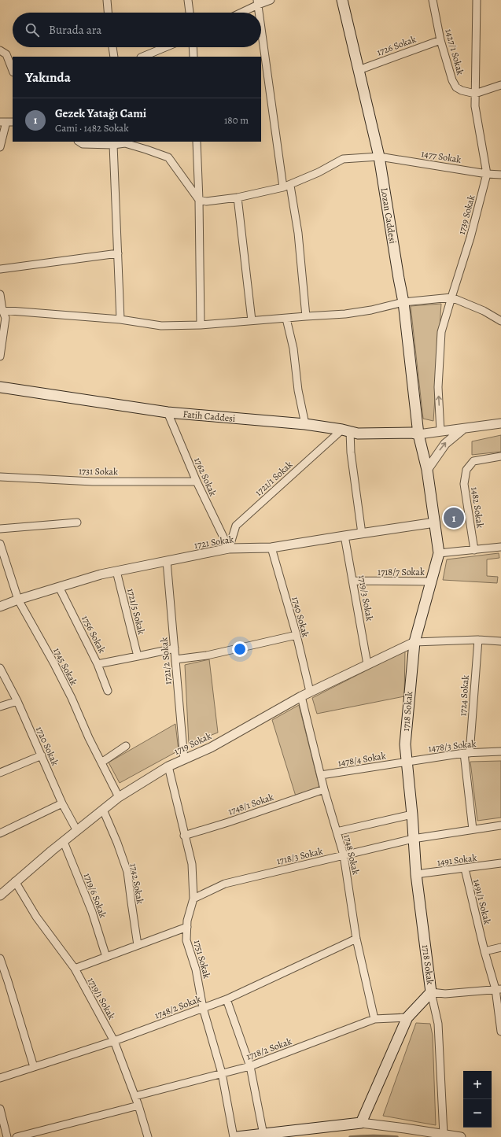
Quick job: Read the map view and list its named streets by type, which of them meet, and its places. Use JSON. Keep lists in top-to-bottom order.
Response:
{
  "streets": {
    "main road": ["Lozan Caddesi", "Fatih Caddesi", "1718 Sokak"],
    "street": [
      "1726 Sokak",
      "1427/1 Sokak",
      "1477 Sokak",
      "1739 Sokak",
      "1731 Sokak",
      "1762 Sokak",
      "1721/1 Sokak",
      "1482 Sokak",
      "1721 Sokak",
      "1718/7 Sokak",
      "1719/3 Sokak",
      "1721/5 Sokak",
      "1740 Sokak",
      "1756 Sokak",
      "1721/2 Sokak",
      "1745 Sokak",
      "1724 Sokak",
      "1719 Sokak",
      "1720 Sokak",
      "1478/3 Sokak",
      "1478/4 Sokak",
      "1748/1 Sokak",
      "1748 Sokak",
      "1718/3 Sokak",
      "1491 Sokak",
      "1742 Sokak",
      "1719/6 Sokak",
      "1491/1 Sokak",
      "1751 Sokak",
      "1719/1 Sokak",
      "1748/2 Sokak",
      "1718/2 Sokak"
    ]
  },
  "crossings": [
    ["1726 Sokak", "1427/1 Sokak"],
    ["1726 Sokak", "Lozan Caddesi"],
    ["1427/1 Sokak", "1739 Sokak"],
    ["1477 Sokak", "1739 Sokak"],
    ["1477 Sokak", "Lozan Caddesi"],
    ["Lozan Caddesi", "Fatih Caddesi"],
    ["Lozan Caddesi", "1718 Sokak"],
    ["Fatih Caddesi", "1762 Sokak"],
    ["Fatih Caddesi", "1721/1 Sokak"],
    ["Fatih Caddesi", "1718 Sokak"],
    ["1731 Sokak", "1762 Sokak"],
    ["1762 Sokak", "1721/1 Sokak"],
    ["1762 Sokak", "1721 Sokak"],
    ["1721/1 Sokak", "1721 Sokak"],
    ["1721 Sokak", "1719/3 Sokak"],
    ["1721 Sokak", "1721/5 Sokak"],
    ["1721 Sokak", "1740 Sokak"],
    ["1721 Sokak", "1756 Sokak"],
    ["1721 Sokak", "1721/2 Sokak"],
    ["1721 Sokak", "1745 Sokak"],
    ["1721 Sokak", "1718 Sokak"],
    ["1718/7 Sokak", "1719/3 Sokak"],
    ["1718/7 Sokak", "1718 Sokak"],
    ["1719/3 Sokak", "1719 Sokak"],
    ["1740 Sokak", "1719 Sokak"],
    ["1721/2 Sokak", "1719 Sokak"],
    ["1745 Sokak", "1719 Sokak"],
    ["1724 Sokak", "1478/3 Sokak"],
    ["1724 Sokak", "1718/3 Sokak"],
    ["1718 Sokak", "1719 Sokak"],
    ["1718 Sokak", "1478/3 Sokak"],
    ["1718 Sokak", "1478/4 Sokak"],
    ["1718 Sokak", "1718/3 Sokak"],
    ["1718 Sokak", "1491 Sokak"],
    ["1718 Sokak", "1718/2 Sokak"],
    ["1719 Sokak", "1720 Sokak"],
    ["1719 Sokak", "1748 Sokak"],
    ["1719 Sokak", "1742 Sokak"],
    ["1719 Sokak", "1719/6 Sokak"],
    ["1719 Sokak", "1751 Sokak"],
    ["1719 Sokak", "1719/1 Sokak"],
    ["1478/3 Sokak", "1478/4 Sokak"],
    ["1478/4 Sokak", "1748 Sokak"],
    ["1748/1 Sokak", "1748 Sokak"],
    ["1748/1 Sokak", "1751 Sokak"],
    ["1748 Sokak", "1718/3 Sokak"],
    ["1748 Sokak", "1748/2 Sokak"],
    ["1748 Sokak", "1718/2 Sokak"],
    ["1718/3 Sokak", "1751 Sokak"],
    ["1491 Sokak", "1491/1 Sokak"],
    ["1751 Sokak", "1748/2 Sokak"],
    ["1751 Sokak", "1718/2 Sokak"],
    ["1719/1 Sokak", "1748/2 Sokak"],
    ["1719/1 Sokak", "1718/2 Sokak"]
  ],
  "page": {
    "search": "Burada ara",
    "heading": "Yakında",
    "list": [
      {
        "mark": "1",
        "name": "Gezek Yatağı Cami",
        "note": "Cami · 1482 Sokak",
        "value": "180 m"
      }
    ],
    "pins": "1",
    "map_buttons": ["+", "−"]
  }
}
